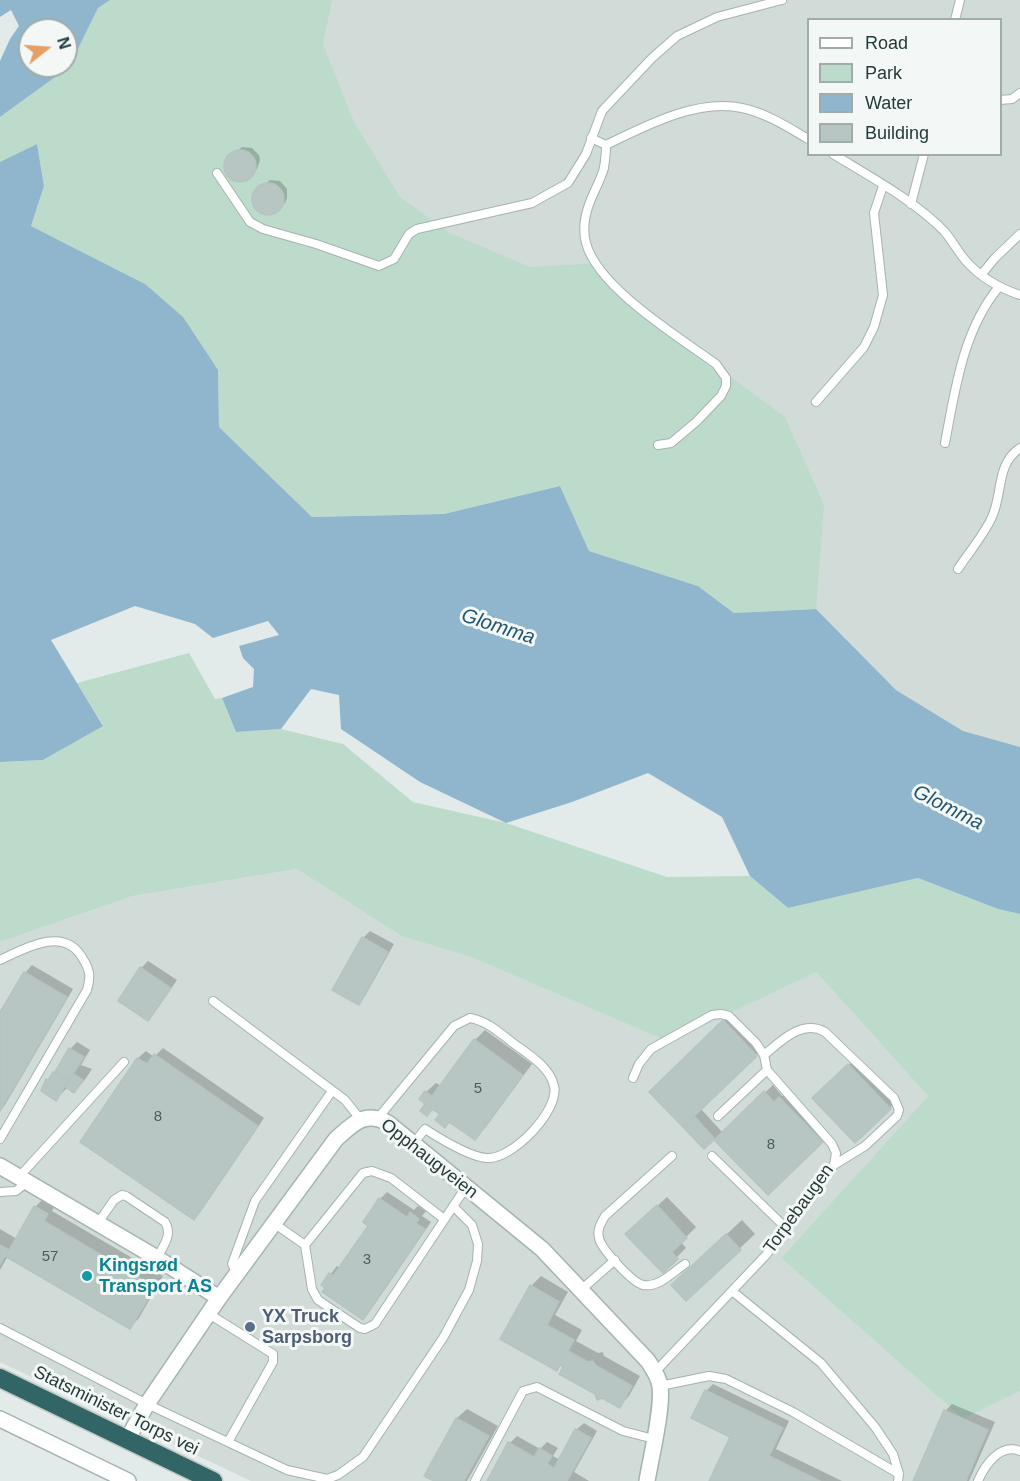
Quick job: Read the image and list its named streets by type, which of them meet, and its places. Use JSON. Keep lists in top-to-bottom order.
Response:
{
  "streets": {
    "highway": ["Statsminister Torps vei"],
    "street": ["Opphaugveien"],
    "lane": ["Torpebaugen"]
  },
  "crossings": [
    ["Opphaugveien", "Torpebaugen"],
    ["Opphaugveien", "Statsminister Torps vei"]
  ],
  "water": ["Glomma"],
  "places": ["Kingsrød Transport AS", "YX Truck Sarpsborg"],
  "house_numbers": [
    "5",
    "8",
    "8",
    "57",
    "3"
  ],
  "legend": [
    "Road",
    "Park",
    "Water",
    "Building"
  ],
  "north": "right"
}
